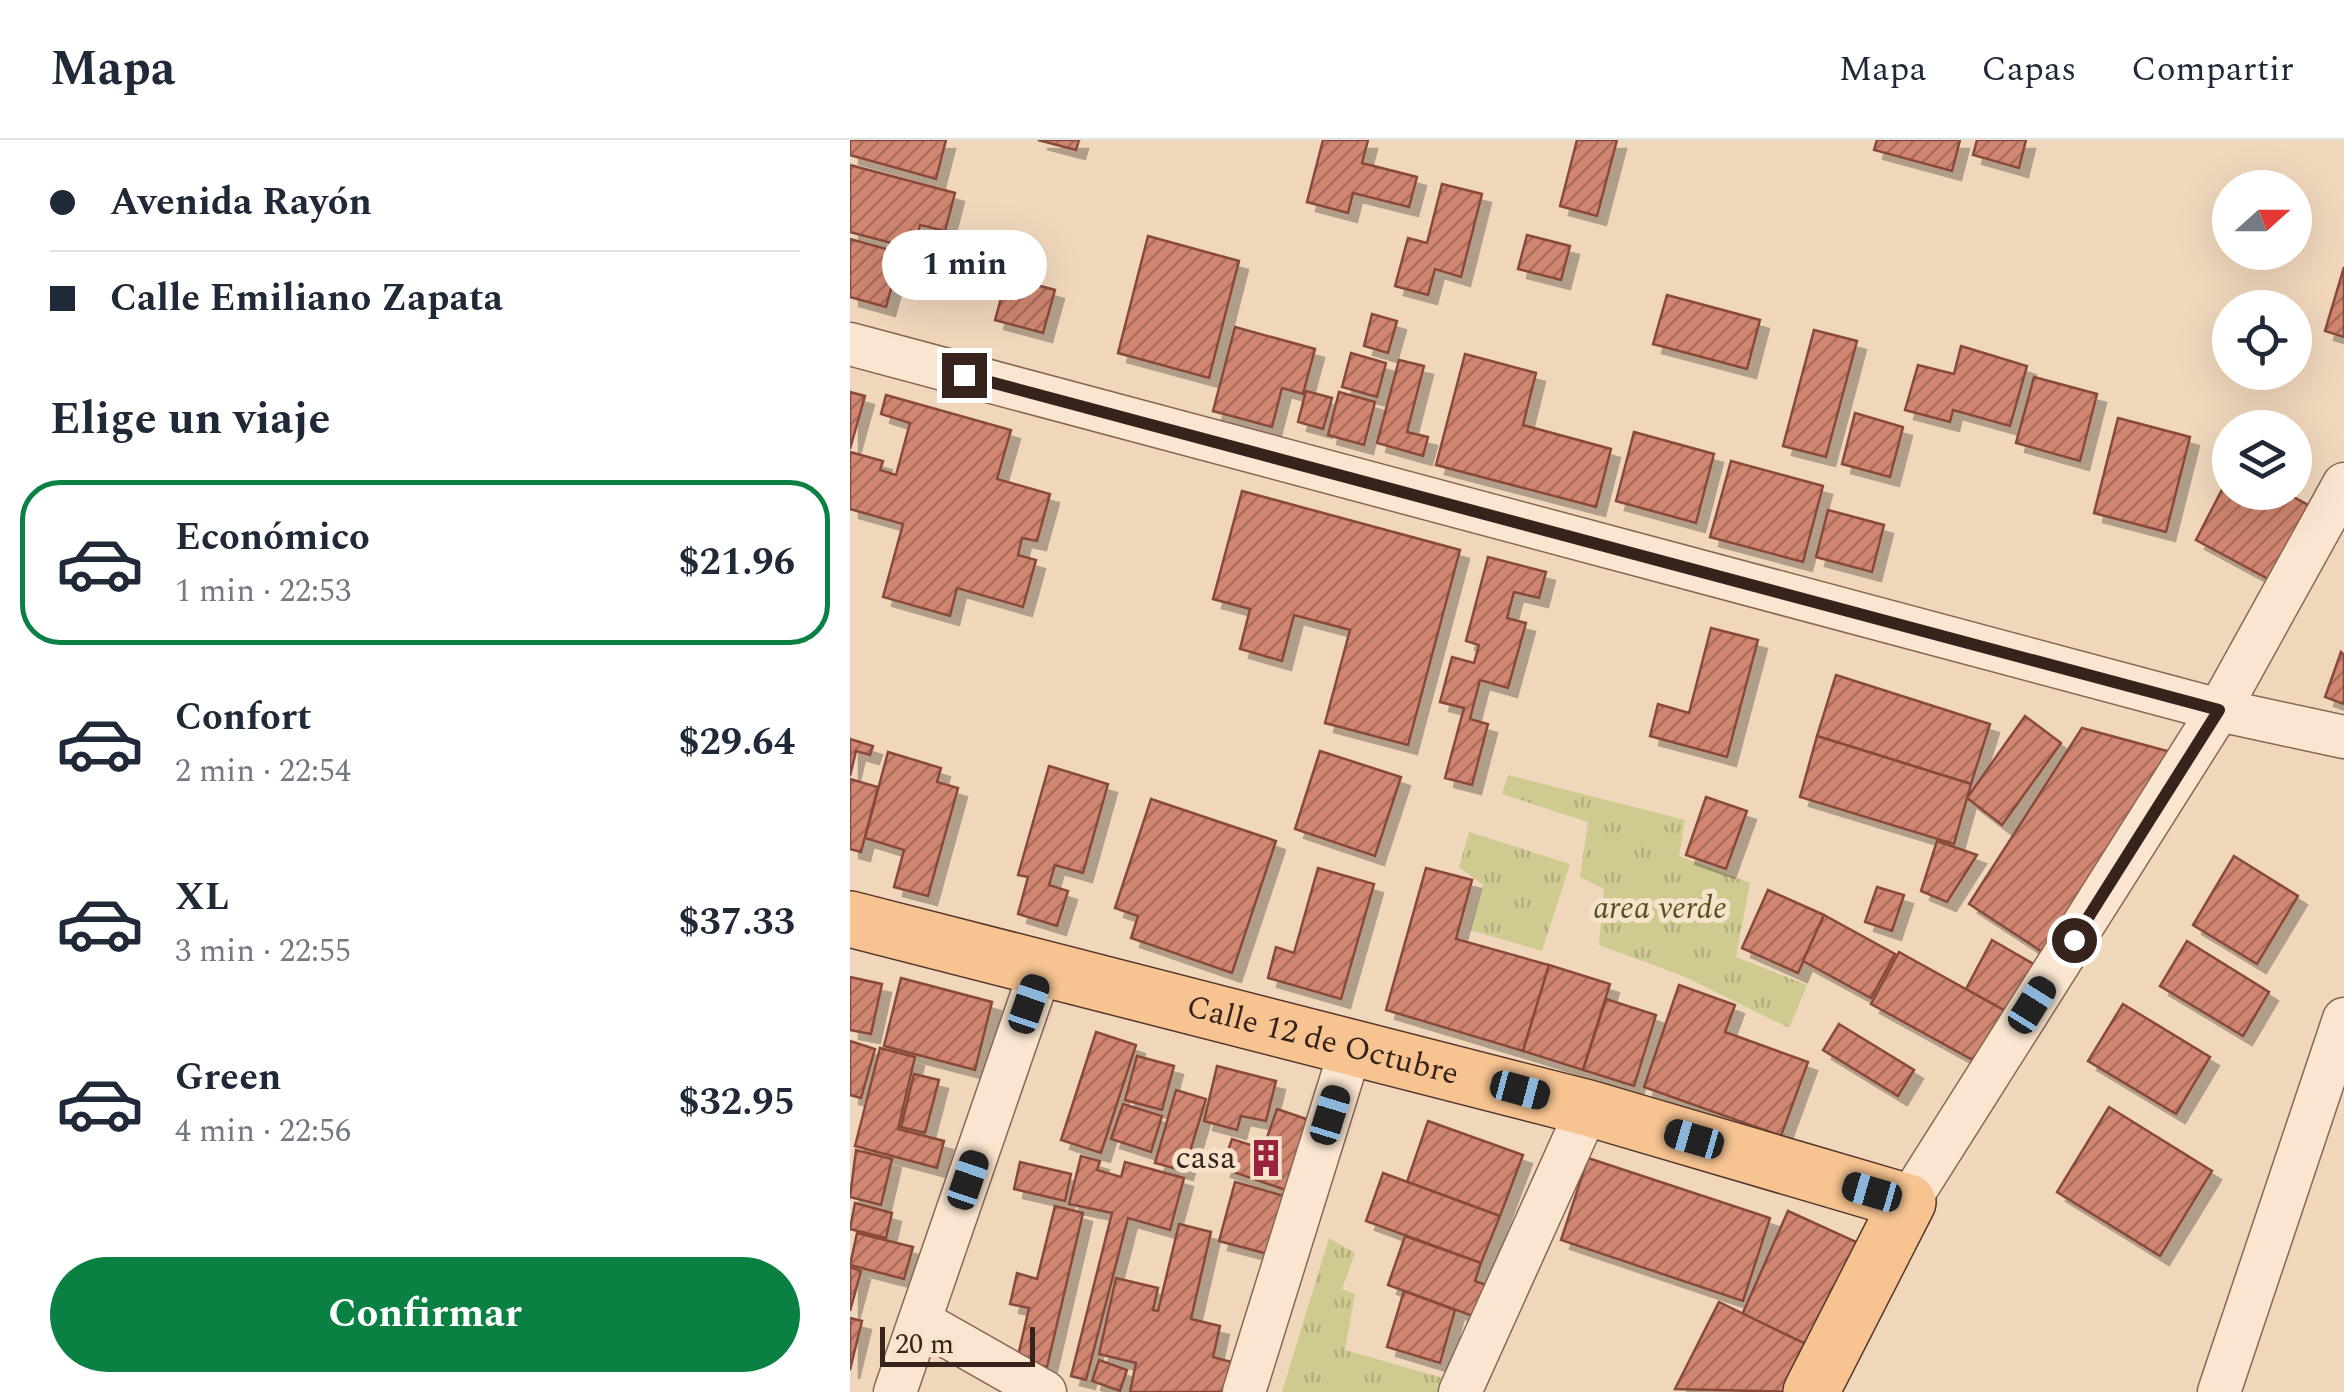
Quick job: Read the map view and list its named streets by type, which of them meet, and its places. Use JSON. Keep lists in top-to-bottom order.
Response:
{
  "streets": {
    "main road": ["Calle 12 de Octubre"]
  },
  "parks": ["area verde"],
  "places": {
    "building": ["casa"]
  },
  "scale_bar": "20 m",
  "north": "right",
  "page": {
    "header": "Mapa",
    "nav": ["Mapa", "Capas", "Compartir"],
    "banner": ["Avenida Rayón", "Calle Emiliano Zapata"],
    "bubble": "1 min",
    "heading": "Elige un viaje",
    "list": [
      {
        "name": "Económico",
        "note": "1 min · 22:53",
        "value": "$21.96"
      },
      {
        "name": "Confort",
        "note": "2 min · 22:54",
        "value": "$29.64"
      },
      {
        "name": "XL",
        "note": "3 min · 22:55",
        "value": "$37.33"
      },
      {
        "name": "Green",
        "note": "4 min · 22:56",
        "value": "$32.95"
      }
    ],
    "buttons": "Confirmar",
    "scale": "20 m"
  }
}
